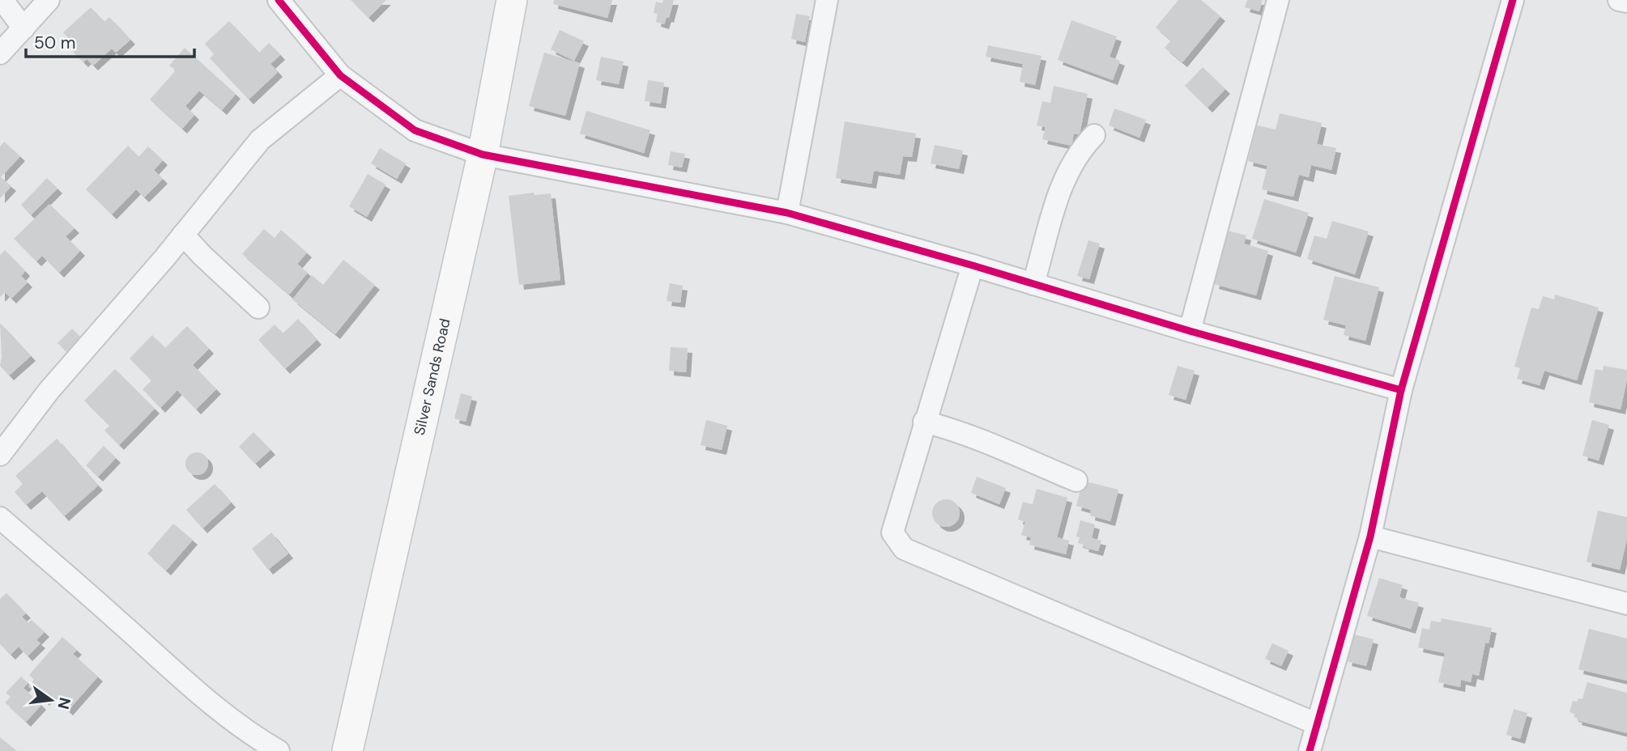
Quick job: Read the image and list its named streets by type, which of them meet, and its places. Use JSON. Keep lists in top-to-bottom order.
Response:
{
  "streets": {
    "street": ["Silver Sands Road"]
  },
  "scale_bar": "50 m",
  "north": "right"
}
